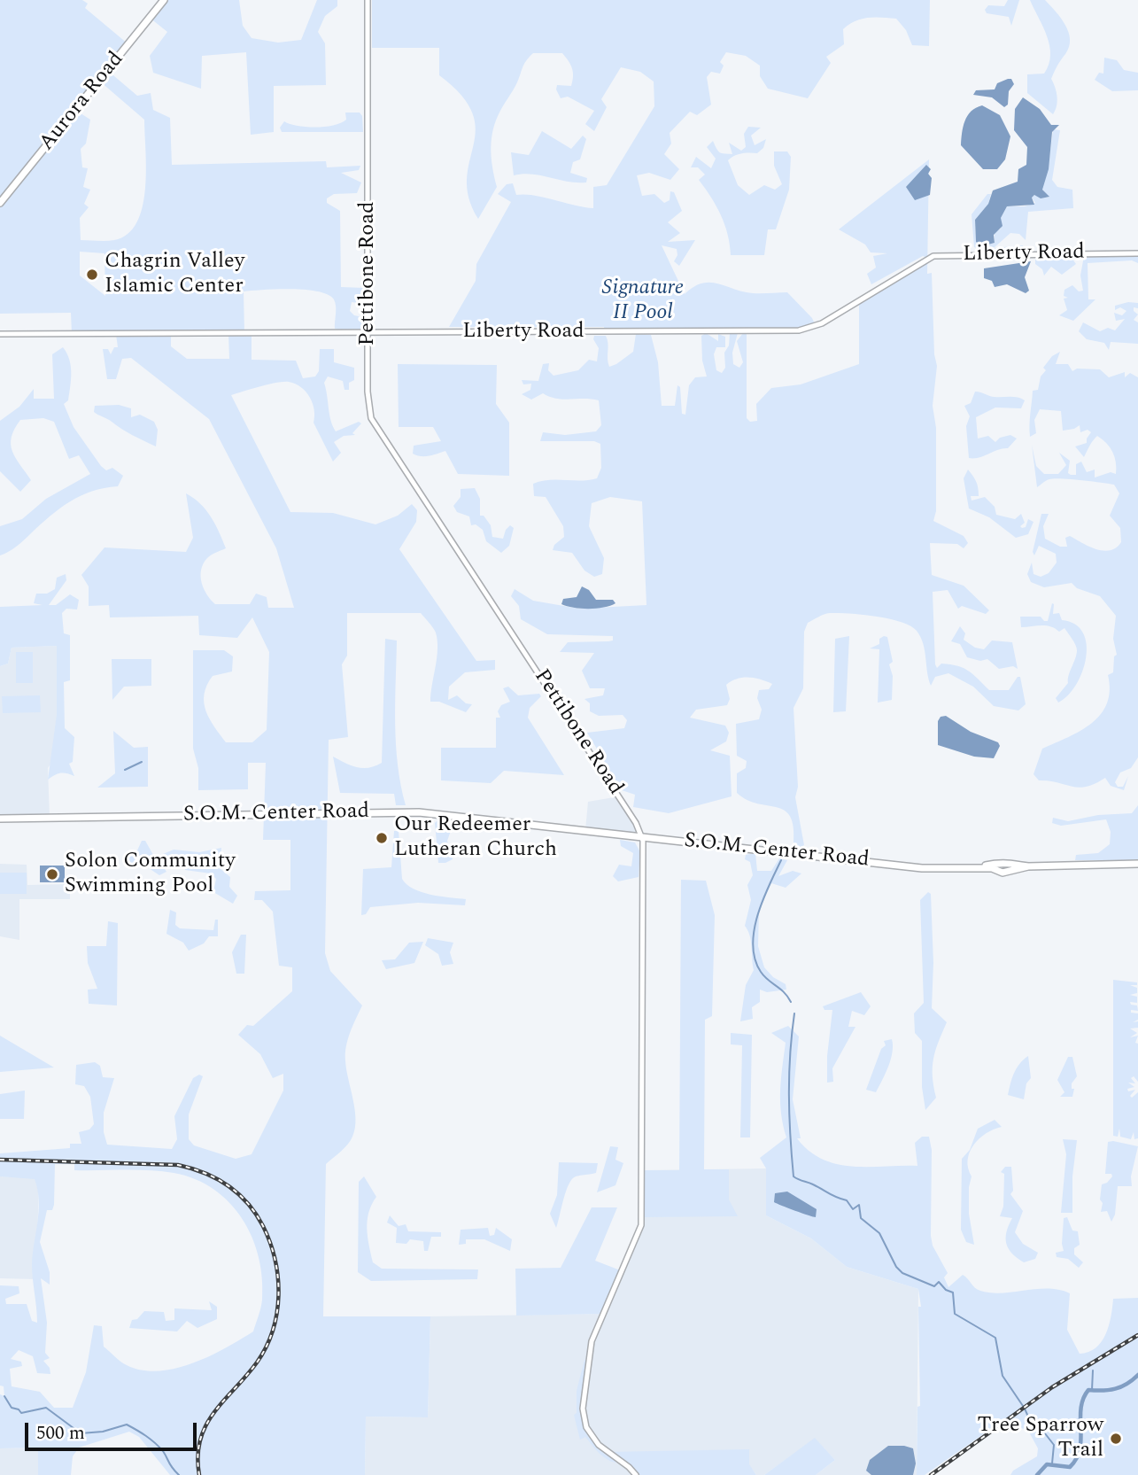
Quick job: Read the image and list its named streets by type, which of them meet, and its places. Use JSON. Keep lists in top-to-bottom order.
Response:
{
  "streets": {
    "main road": ["Aurora Road", "S.O.M. Center Road"],
    "street": ["Liberty Road", "Pettibone Road"]
  },
  "crossings": [
    ["Liberty Road", "Pettibone Road"],
    ["Pettibone Road", "S.O.M. Center Road"]
  ],
  "parks": ["Signature II Pool"],
  "places": [
    "Chagrin Valley Islamic Center",
    "Our Redeemer Lutheran Church",
    "Solon Community Swimming Pool",
    "Tree Sparrow Trail"
  ],
  "scale_bar": "500 m"
}
